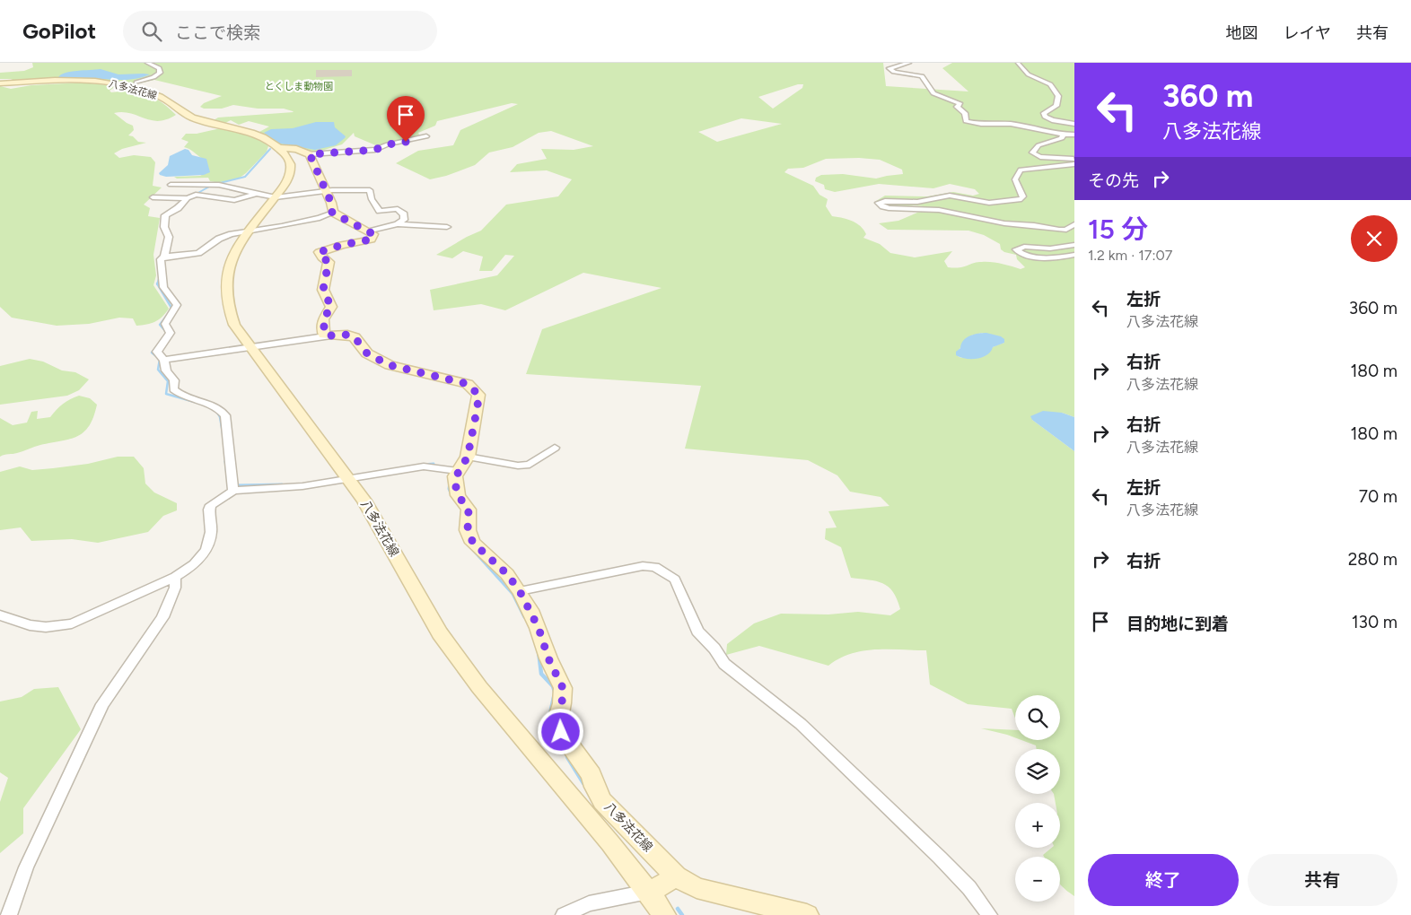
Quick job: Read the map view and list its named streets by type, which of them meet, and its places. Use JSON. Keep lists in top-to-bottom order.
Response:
{
  "streets": {
    "main road": ["八多法花線"]
  },
  "parks": ["とくしま動物園"],
  "page": {
    "header": "GoPilot",
    "search": "ここで検索",
    "nav": ["地図", "レイヤ", "共有"],
    "turn": ["360 m", "八多法花線"],
    "then": "その先",
    "heading": ["15 分", "1.2 km · 17:07"],
    "list": [
      {
        "name": "左折",
        "note": "八多法花線",
        "value": "360 m"
      },
      {
        "name": "右折",
        "note": "八多法花線",
        "value": "180 m"
      },
      {
        "name": "右折",
        "note": "八多法花線",
        "value": "180 m"
      },
      {
        "name": "左折",
        "note": "八多法花線",
        "value": "70 m"
      },
      {
        "name": "右折",
        "value": "280 m"
      },
      {
        "name": "目的地に到着",
        "value": "130 m"
      }
    ],
    "map_buttons": ["+", "−"],
    "buttons": ["終了", "共有"]
  }
}
